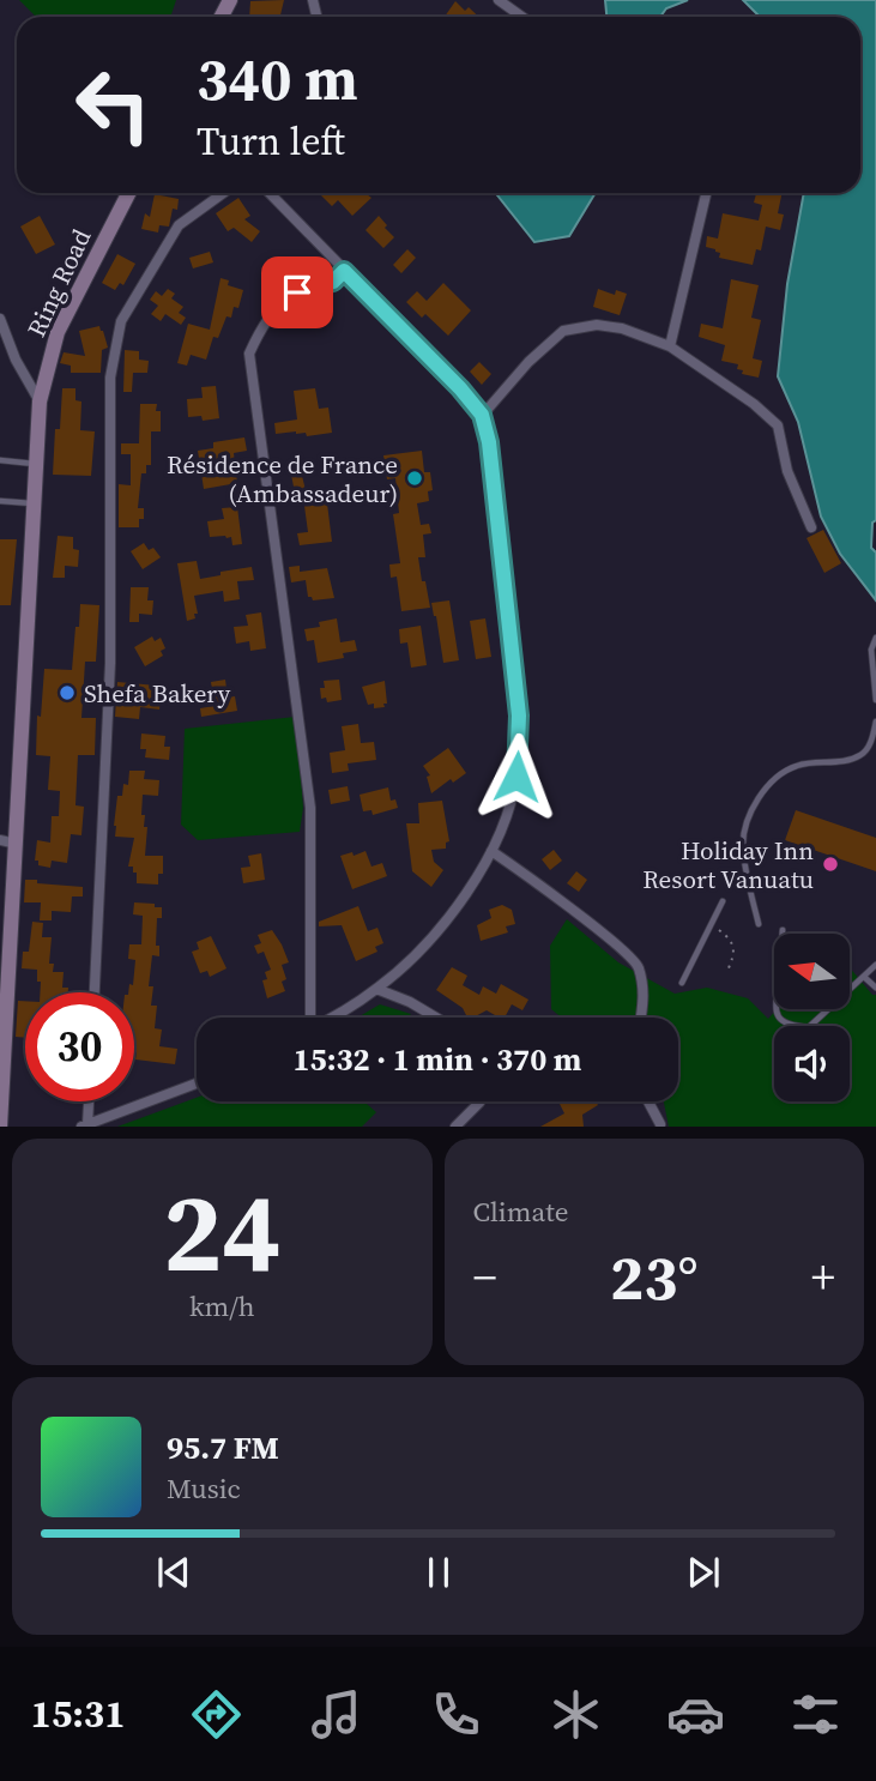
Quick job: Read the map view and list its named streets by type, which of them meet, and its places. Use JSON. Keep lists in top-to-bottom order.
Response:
{
  "streets": {
    "main road": ["Ring Road"]
  },
  "places": ["Résidence de France (Ambassadeur)", "Shefa Bakery", "Holiday Inn Resort Vanuatu"],
  "north": "left",
  "page": {
    "turn": ["340 m", "Turn left"],
    "limit": "30",
    "trip": "15:32 · 1 min · 370 m",
    "tile": [
      ["24", "km/h"],
      "Climate"
    ],
    "heat": ["−", "23°", "+"],
    "song": ["95.7 FM", "Music"],
    "tabs": "15:31"
  }
}
